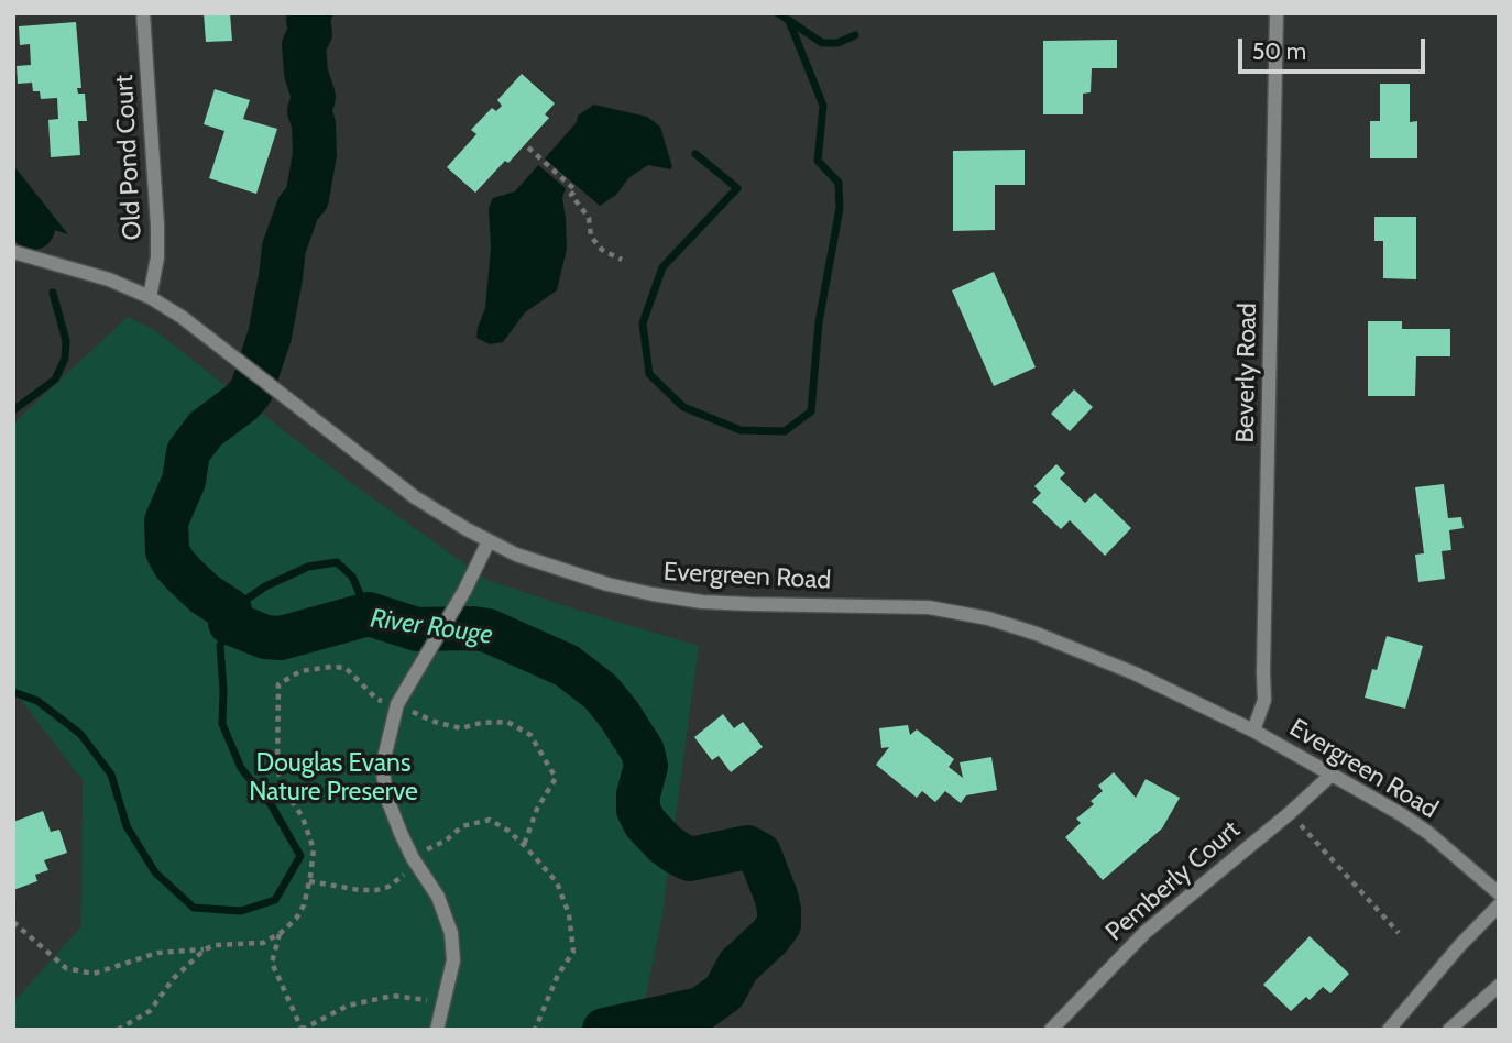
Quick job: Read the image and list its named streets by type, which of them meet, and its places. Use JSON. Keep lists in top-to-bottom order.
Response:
{
  "streets": {
    "street": [
      "Old Pond Court",
      "Beverly Road",
      "Evergreen Road",
      "Pemberly Court"
    ]
  },
  "crossings": [
    ["Old Pond Court", "Evergreen Road"],
    ["Beverly Road", "Evergreen Road"],
    ["Evergreen Road", "Pemberly Court"]
  ],
  "water": ["River Rouge"],
  "parks": ["Douglas Evans Nature Preserve"],
  "scale_bar": "50 m"
}
